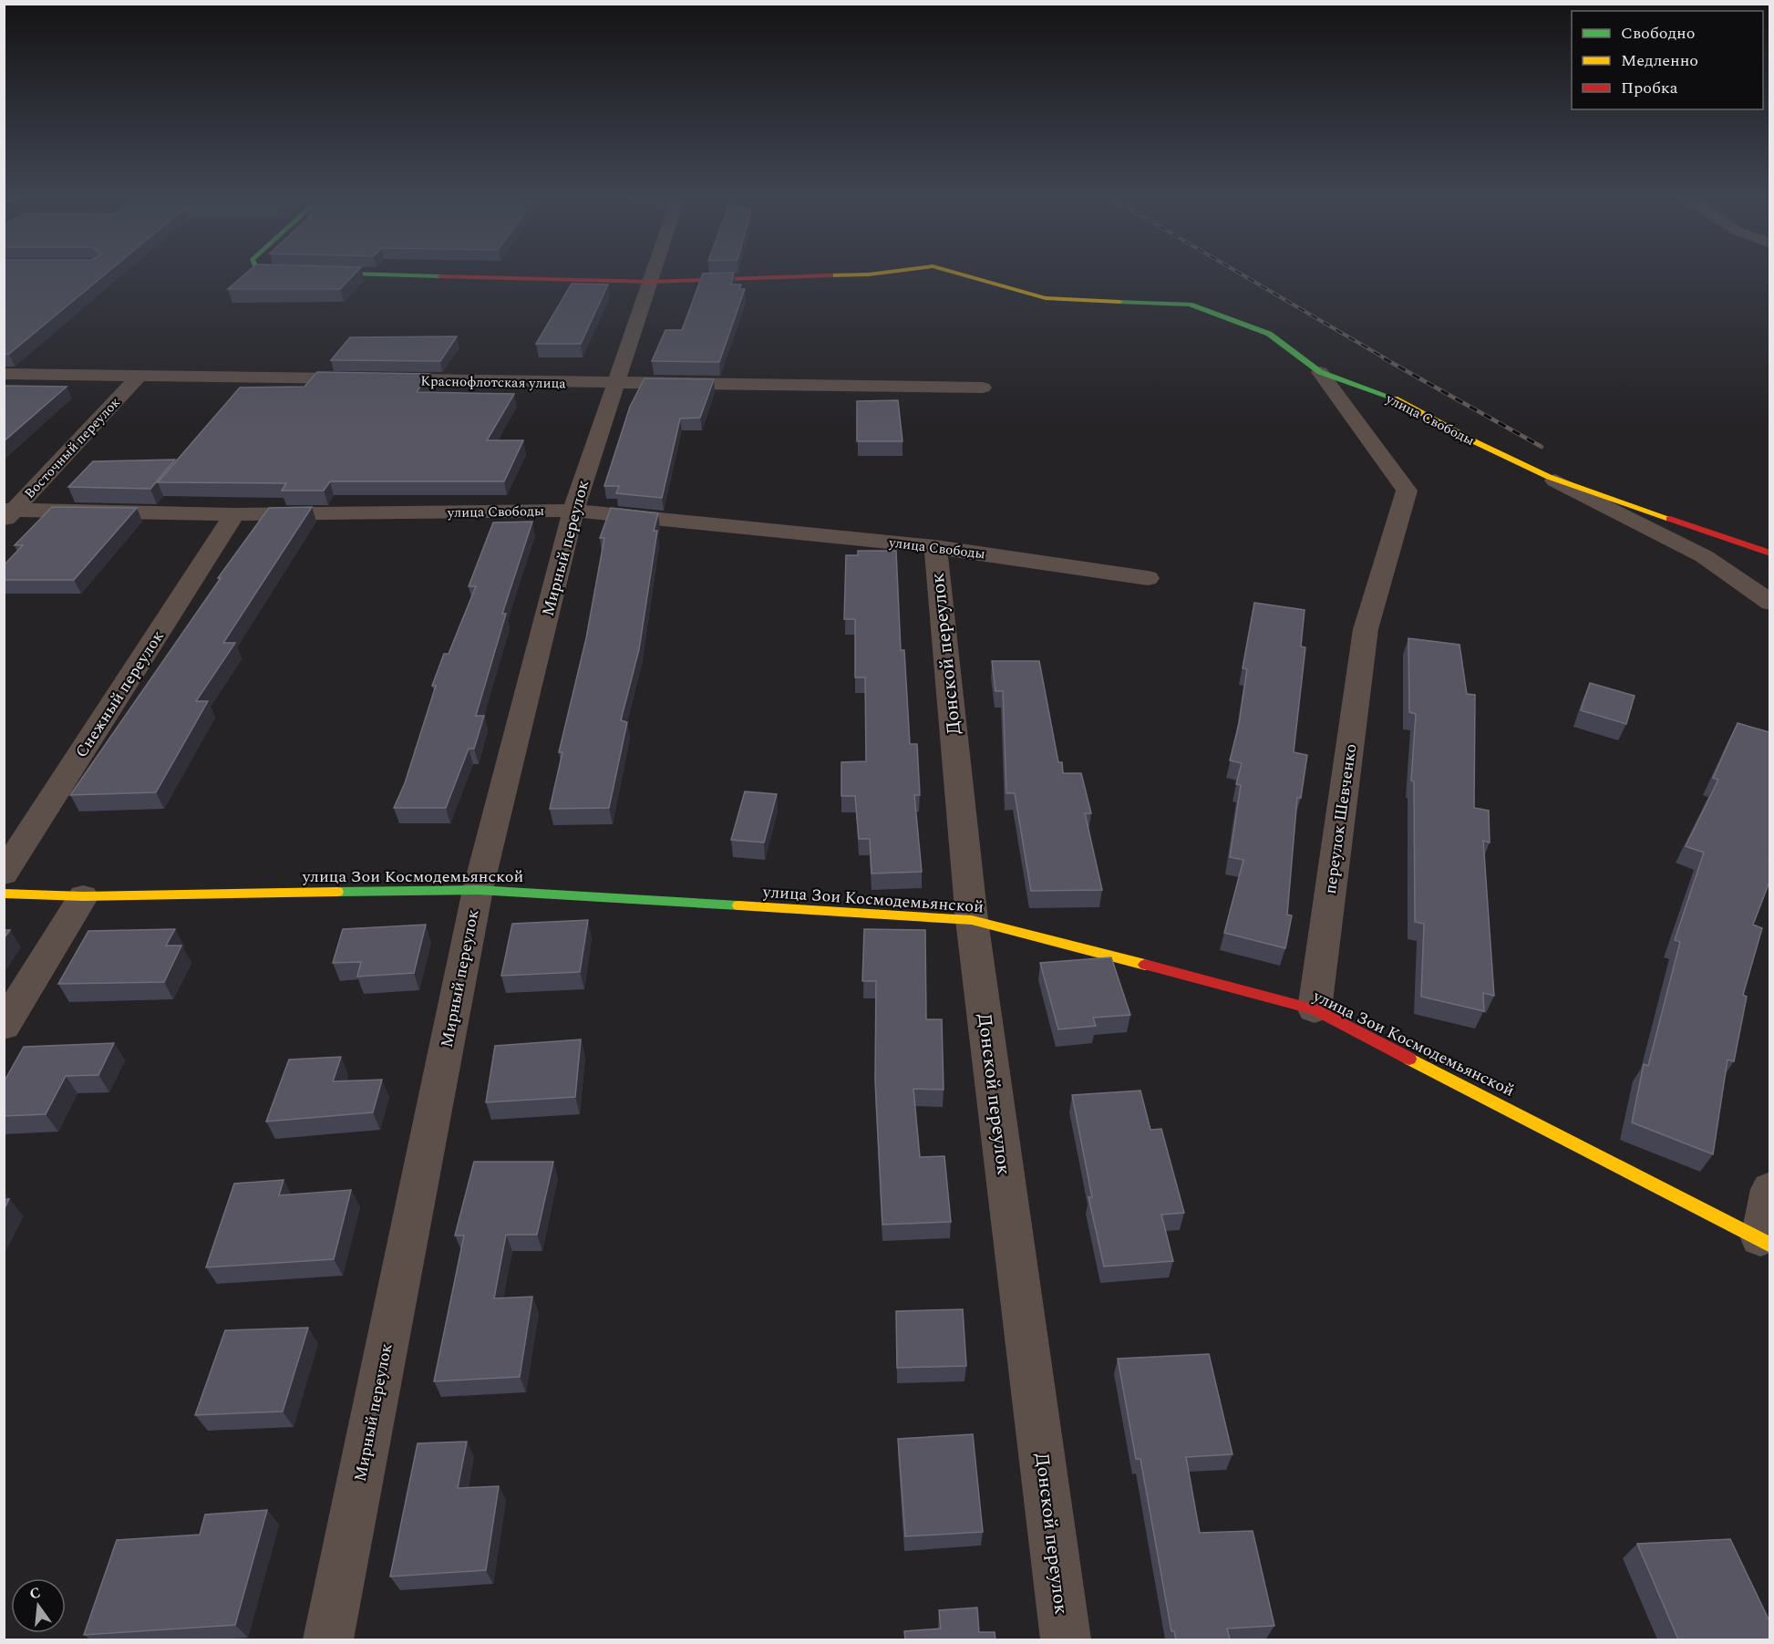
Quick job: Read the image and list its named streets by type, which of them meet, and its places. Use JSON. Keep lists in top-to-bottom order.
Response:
{
  "streets": {
    "street": [
      "Краснофлотская улица",
      "улица Свободы",
      "Восточный переулок",
      "Мирный переулок",
      "Донской переулок",
      "Снежный переулок",
      "переулок Шевченко",
      "улица Зои Космодемьянской"
    ]
  },
  "crossings": [
    ["Краснофлотская улица", "Восточный переулок"],
    ["Краснофлотская улица", "Мирный переулок"],
    ["улица Свободы", "Восточный переулок"],
    ["улица Свободы", "Мирный переулок"],
    ["улица Свободы", "Донской переулок"],
    ["улица Свободы", "Снежный переулок"],
    ["улица Свободы", "переулок Шевченко"],
    ["Мирный переулок", "улица Зои Космодемьянской"],
    ["Донской переулок", "улица Зои Космодемьянской"],
    ["переулок Шевченко", "улица Зои Космодемьянской"]
  ],
  "legend": ["Свободно", "Медленно", "Пробка"],
  "north": "top"
}
